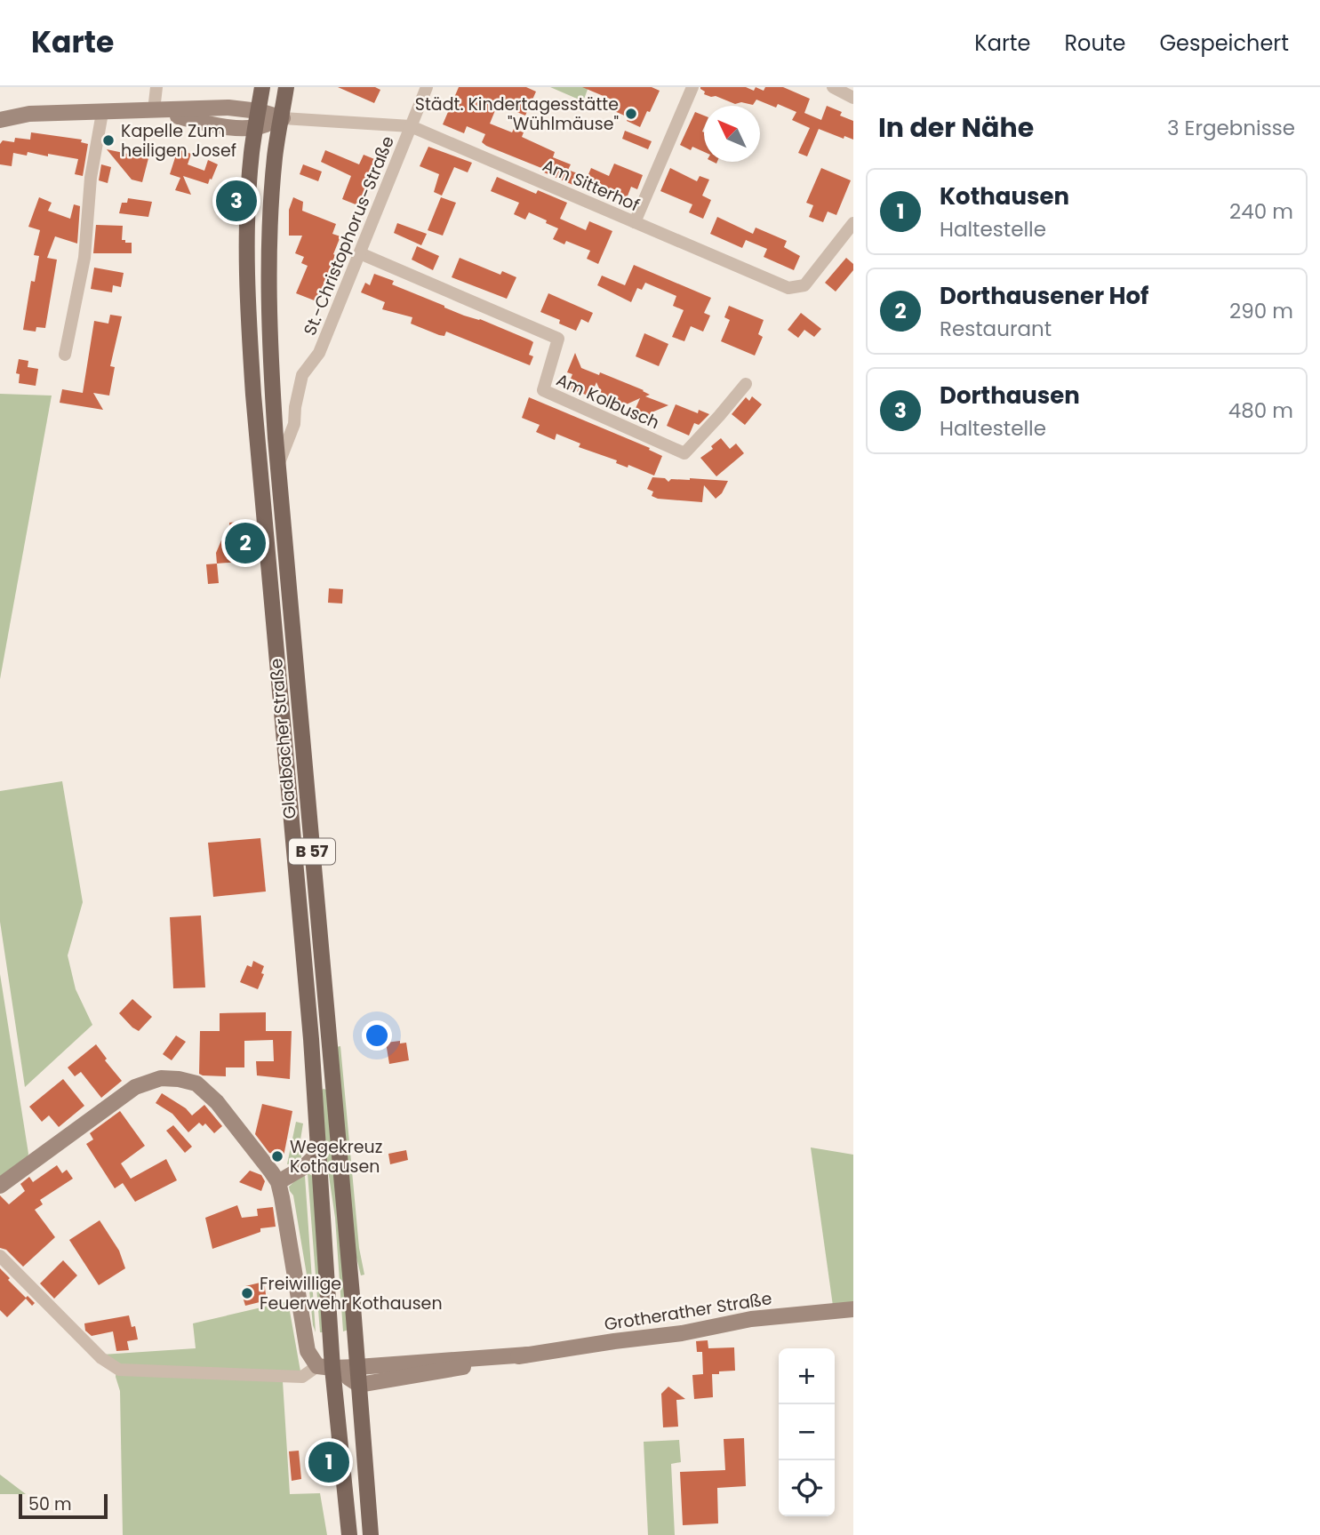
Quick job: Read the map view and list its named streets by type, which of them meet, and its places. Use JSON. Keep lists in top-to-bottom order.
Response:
{
  "streets": {
    "main road": ["Gladbacher Straße", "B 57"],
    "street": [
      "Am Sitterhof",
      "St.-Christophorus-Straße",
      "Am Kolbusch",
      "Grotherather Straße"
    ]
  },
  "crossings": [
    ["Am Sitterhof", "St.-Christophorus-Straße"],
    ["Am Sitterhof", "Gladbacher Straße"],
    ["St.-Christophorus-Straße", "Am Kolbusch"],
    ["St.-Christophorus-Straße", "Gladbacher Straße"],
    ["Gladbacher Straße", "Grotherather Straße"]
  ],
  "places": [
    "Städt. Kindertagesstätte \"Wühlmäuse\"",
    "Kapelle Zum heiligen Josef",
    "Wegekreuz Kothausen",
    "Freiwillige Feuerwehr Kothausen"
  ],
  "scale_bar": "50 m",
  "north": "top left",
  "page": {
    "header": "Karte",
    "nav": ["Karte", "Route", "Gespeichert"],
    "heading": ["In der Nähe", "3 Ergebnisse"],
    "list": [
      {
        "mark": "1",
        "name": "Kothausen",
        "note": "Haltestelle",
        "value": "240 m"
      },
      {
        "mark": "2",
        "name": "Dorthausener Hof",
        "note": "Restaurant",
        "value": "290 m"
      },
      {
        "mark": "3",
        "name": "Dorthausen",
        "note": "Haltestelle",
        "value": "480 m"
      }
    ],
    "pins": ["3", "2", "1"],
    "map_buttons": ["+", "−"],
    "scale": "50 m"
  }
}
